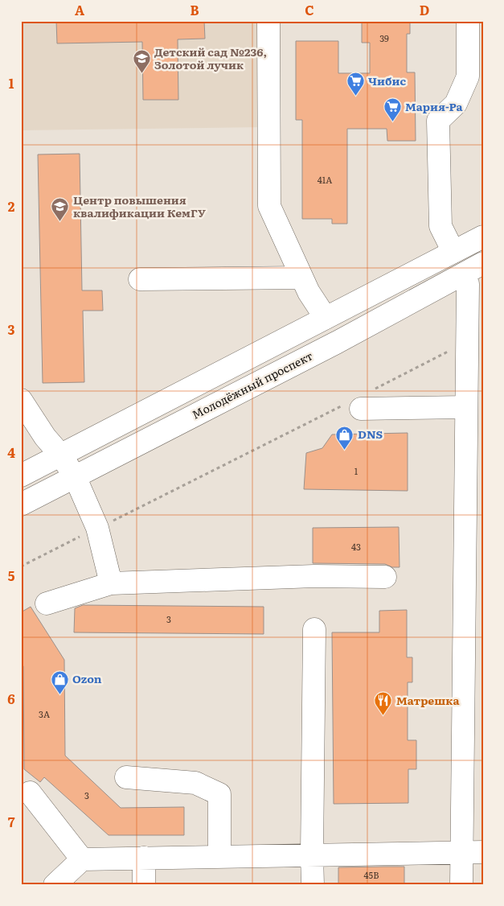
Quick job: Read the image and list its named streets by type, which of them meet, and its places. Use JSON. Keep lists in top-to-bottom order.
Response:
{
  "streets": {
    "main road": ["Молодёжный проспект"]
  },
  "places": {
    "school or university": ["Детский сад №236, Золотой лучик", "Центр повышения квалификации КемГУ"],
    "supermarket": ["Чибис", "Мария-Ра"],
    "shop": ["DNS", "Ozon"],
    "restaurant": ["Матрешка"]
  },
  "house_numbers": [
    "39",
    "41А",
    "1",
    "43",
    "3",
    "3А",
    "3",
    "45В"
  ],
  "grid": {
    "columns": [
      "A",
      "B",
      "C",
      "D"
    ],
    "rows": [
      "1",
      "2",
      "3",
      "4",
      "5",
      "6",
      "7"
    ]
  }
}
